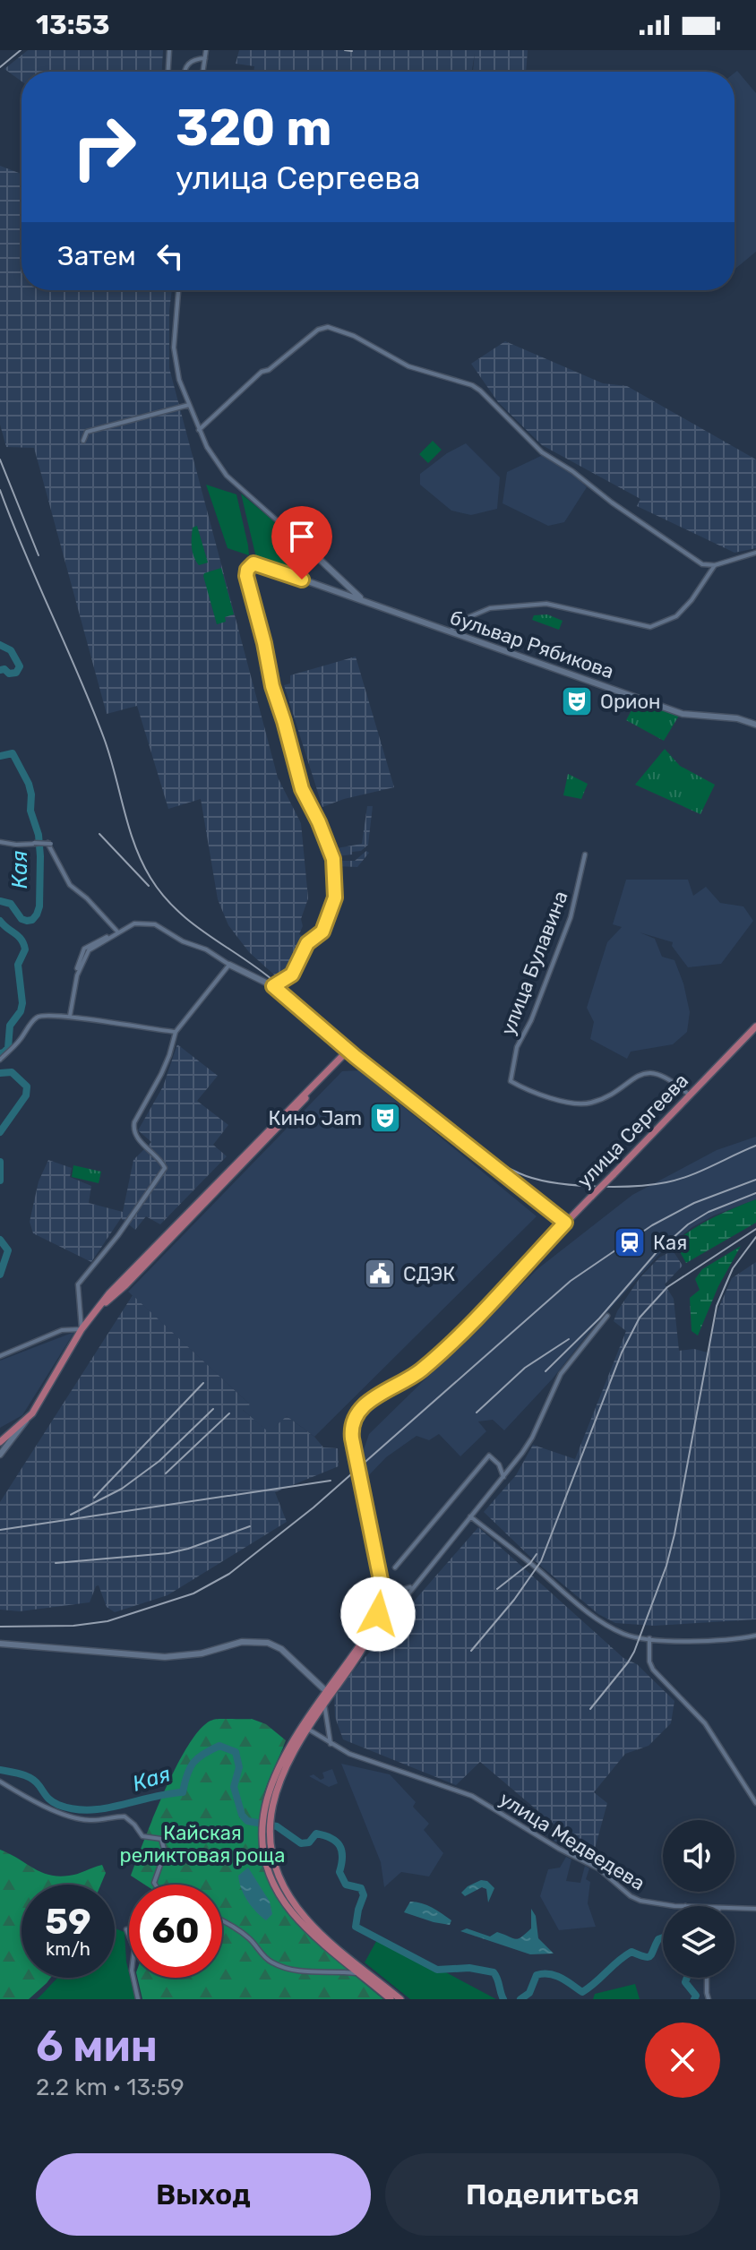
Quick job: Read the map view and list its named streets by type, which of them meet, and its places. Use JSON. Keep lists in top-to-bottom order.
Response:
{
  "streets": {
    "main road": ["улица Сергеева"],
    "street": ["бульвар Рябикова", "улица Булавина", "улица Медведева"]
  },
  "crossings": [
    ["улица Булавина", "улица Сергеева"]
  ],
  "water": ["Кая"],
  "parks": ["Кайская реликтовая роща"],
  "places": {
    "theatre": ["Орион", "Кино Jam"],
    "station": ["Кая"],
    "public building": ["СДЭК"]
  },
  "page": {
    "status": "13:53",
    "turn": ["320 m", "улица Сергеева"],
    "then": "Затем",
    "speed": "59 km/h",
    "limit": "60",
    "heading": ["6 мин", "2.2 km · 13:59"],
    "buttons": ["Выход", "Поделиться"]
  }
}
